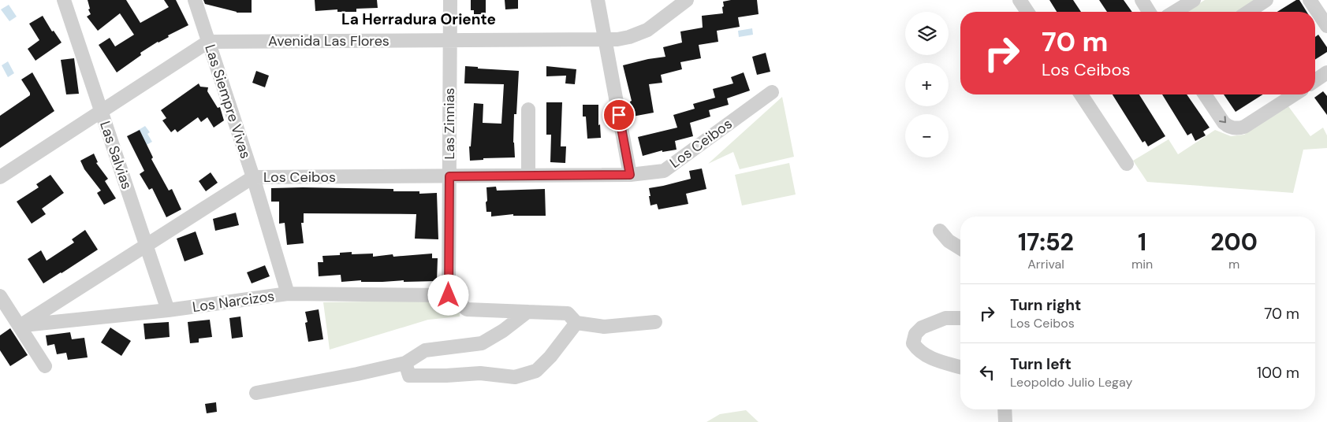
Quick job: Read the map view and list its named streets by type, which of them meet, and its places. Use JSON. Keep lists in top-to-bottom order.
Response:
{
  "streets": {
    "street": [
      "Avenida Las Flores",
      "Las Siempre Vivas",
      "Las Zinnias",
      "Los Ceibos",
      "Las Salvias",
      "Los Narcizos"
    ]
  },
  "crossings": [
    ["Avenida Las Flores", "Las Siempre Vivas"],
    ["Avenida Las Flores", "Las Zinnias"],
    ["Las Siempre Vivas", "Los Ceibos"],
    ["Las Siempre Vivas", "Los Narcizos"],
    ["Las Zinnias", "Los Ceibos"],
    ["Las Zinnias", "Los Narcizos"],
    ["Los Ceibos", "Las Salvias"],
    ["Los Ceibos", "Los Narcizos"],
    ["Las Salvias", "Los Narcizos"]
  ],
  "districts": ["La Herradura Oriente"],
  "page": {
    "map_buttons": ["+", "−"],
    "turn": ["70 m", "Los Ceibos"],
    "eta": [
      "17:52",
      "Arrival",
      "1",
      "min",
      "200",
      "m"
    ],
    "list": [
      {
        "name": "Turn right",
        "note": "Los Ceibos",
        "value": "70 m"
      },
      {
        "name": "Turn left",
        "note": "Leopoldo Julio Legay",
        "value": "100 m"
      }
    ]
  }
}
